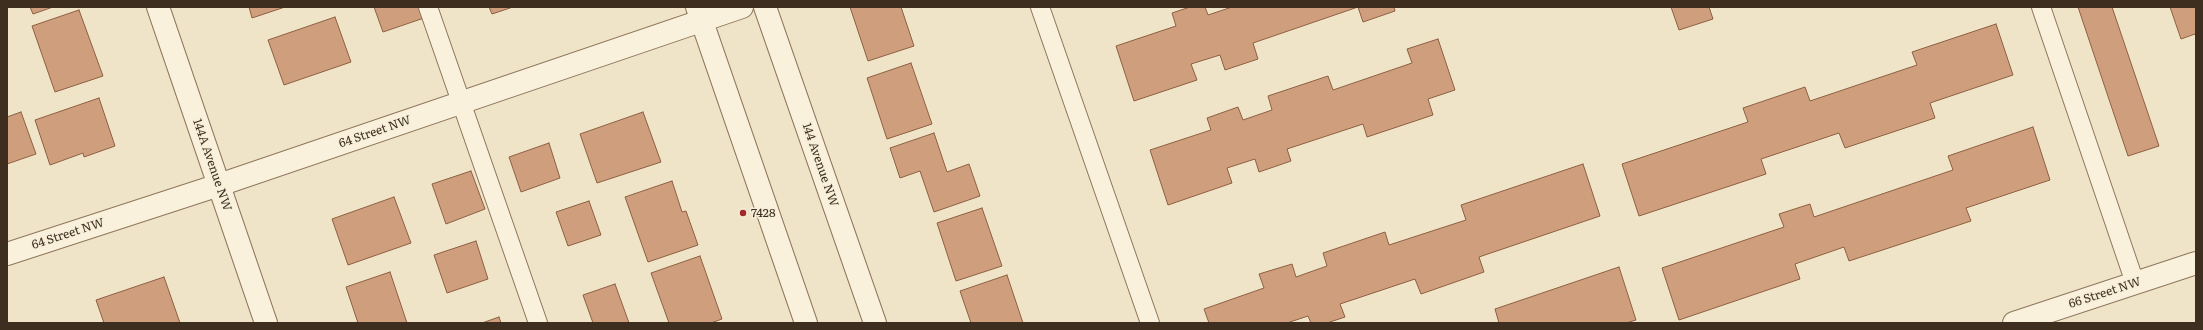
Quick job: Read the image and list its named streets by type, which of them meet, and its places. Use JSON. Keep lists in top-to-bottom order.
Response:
{
  "streets": {
    "street": [
      "64 Street NW",
      "144A Avenue NW",
      "144 Avenue NW",
      "66 Street NW"
    ]
  },
  "crossings": [
    ["64 Street NW", "144A Avenue NW"]
  ],
  "places": ["7428"]
}
